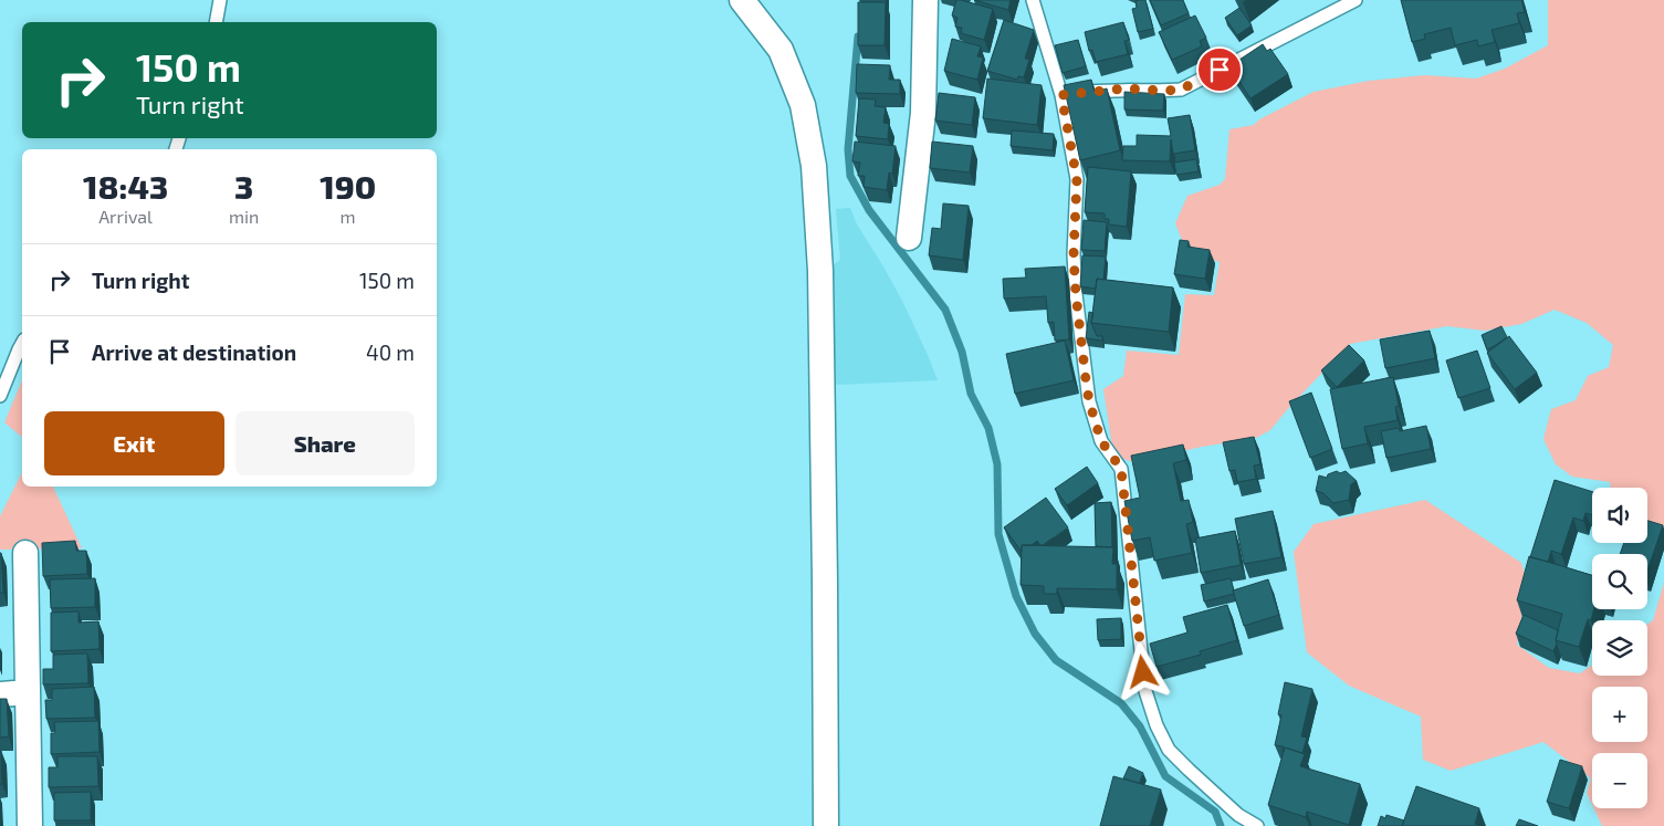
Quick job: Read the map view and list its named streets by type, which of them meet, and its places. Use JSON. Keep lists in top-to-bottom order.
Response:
{
  "page": {
    "turn": ["150 m", "Turn right"],
    "eta": [
      "18:43",
      "Arrival",
      "3",
      "min",
      "190",
      "m"
    ],
    "list": [
      {
        "name": "Turn right",
        "value": "150 m"
      },
      {
        "name": "Arrive at destination",
        "value": "40 m"
      }
    ],
    "buttons": ["Exit", "Share"],
    "map_buttons": ["+", "−"]
  }
}
